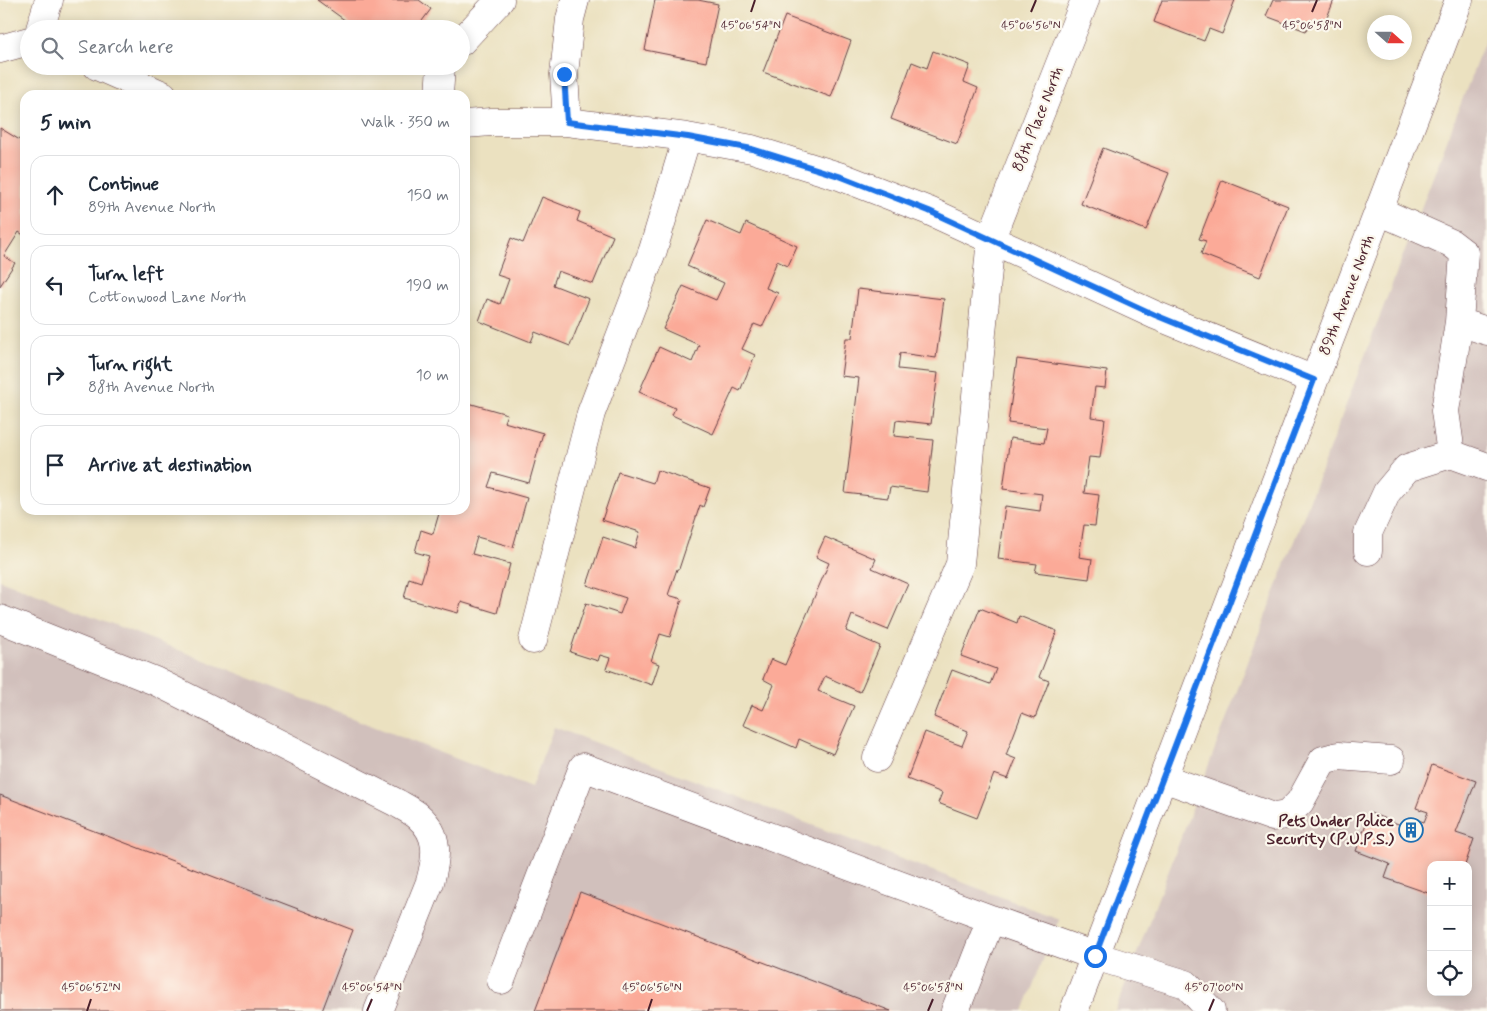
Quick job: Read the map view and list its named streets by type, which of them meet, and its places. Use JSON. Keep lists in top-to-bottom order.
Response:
{
  "streets": {
    "street": ["88th Place North", "89th Avenue North"]
  },
  "places": {
    "building": ["Pets Under Police Security (P.U.P.S.)"]
  },
  "north": "right",
  "page": {
    "search": "Search here",
    "heading": ["5 min", "Walk · 350 m"],
    "list": [
      ["Continue", "89th Avenue North", "150 m"],
      ["Turn left", "Cottonwood Lane North", "190 m"],
      ["Turn right", "88th Avenue North", "10 m"],
      "Arrive at destination"
    ],
    "map_buttons": ["+", "−"]
  },
  "coordinates": [
    "45°06'54\"N",
    "45°06'56\"N",
    "45°06'58\"N",
    "45°06'52\"N",
    "45°07'00\"N"
  ]
}
